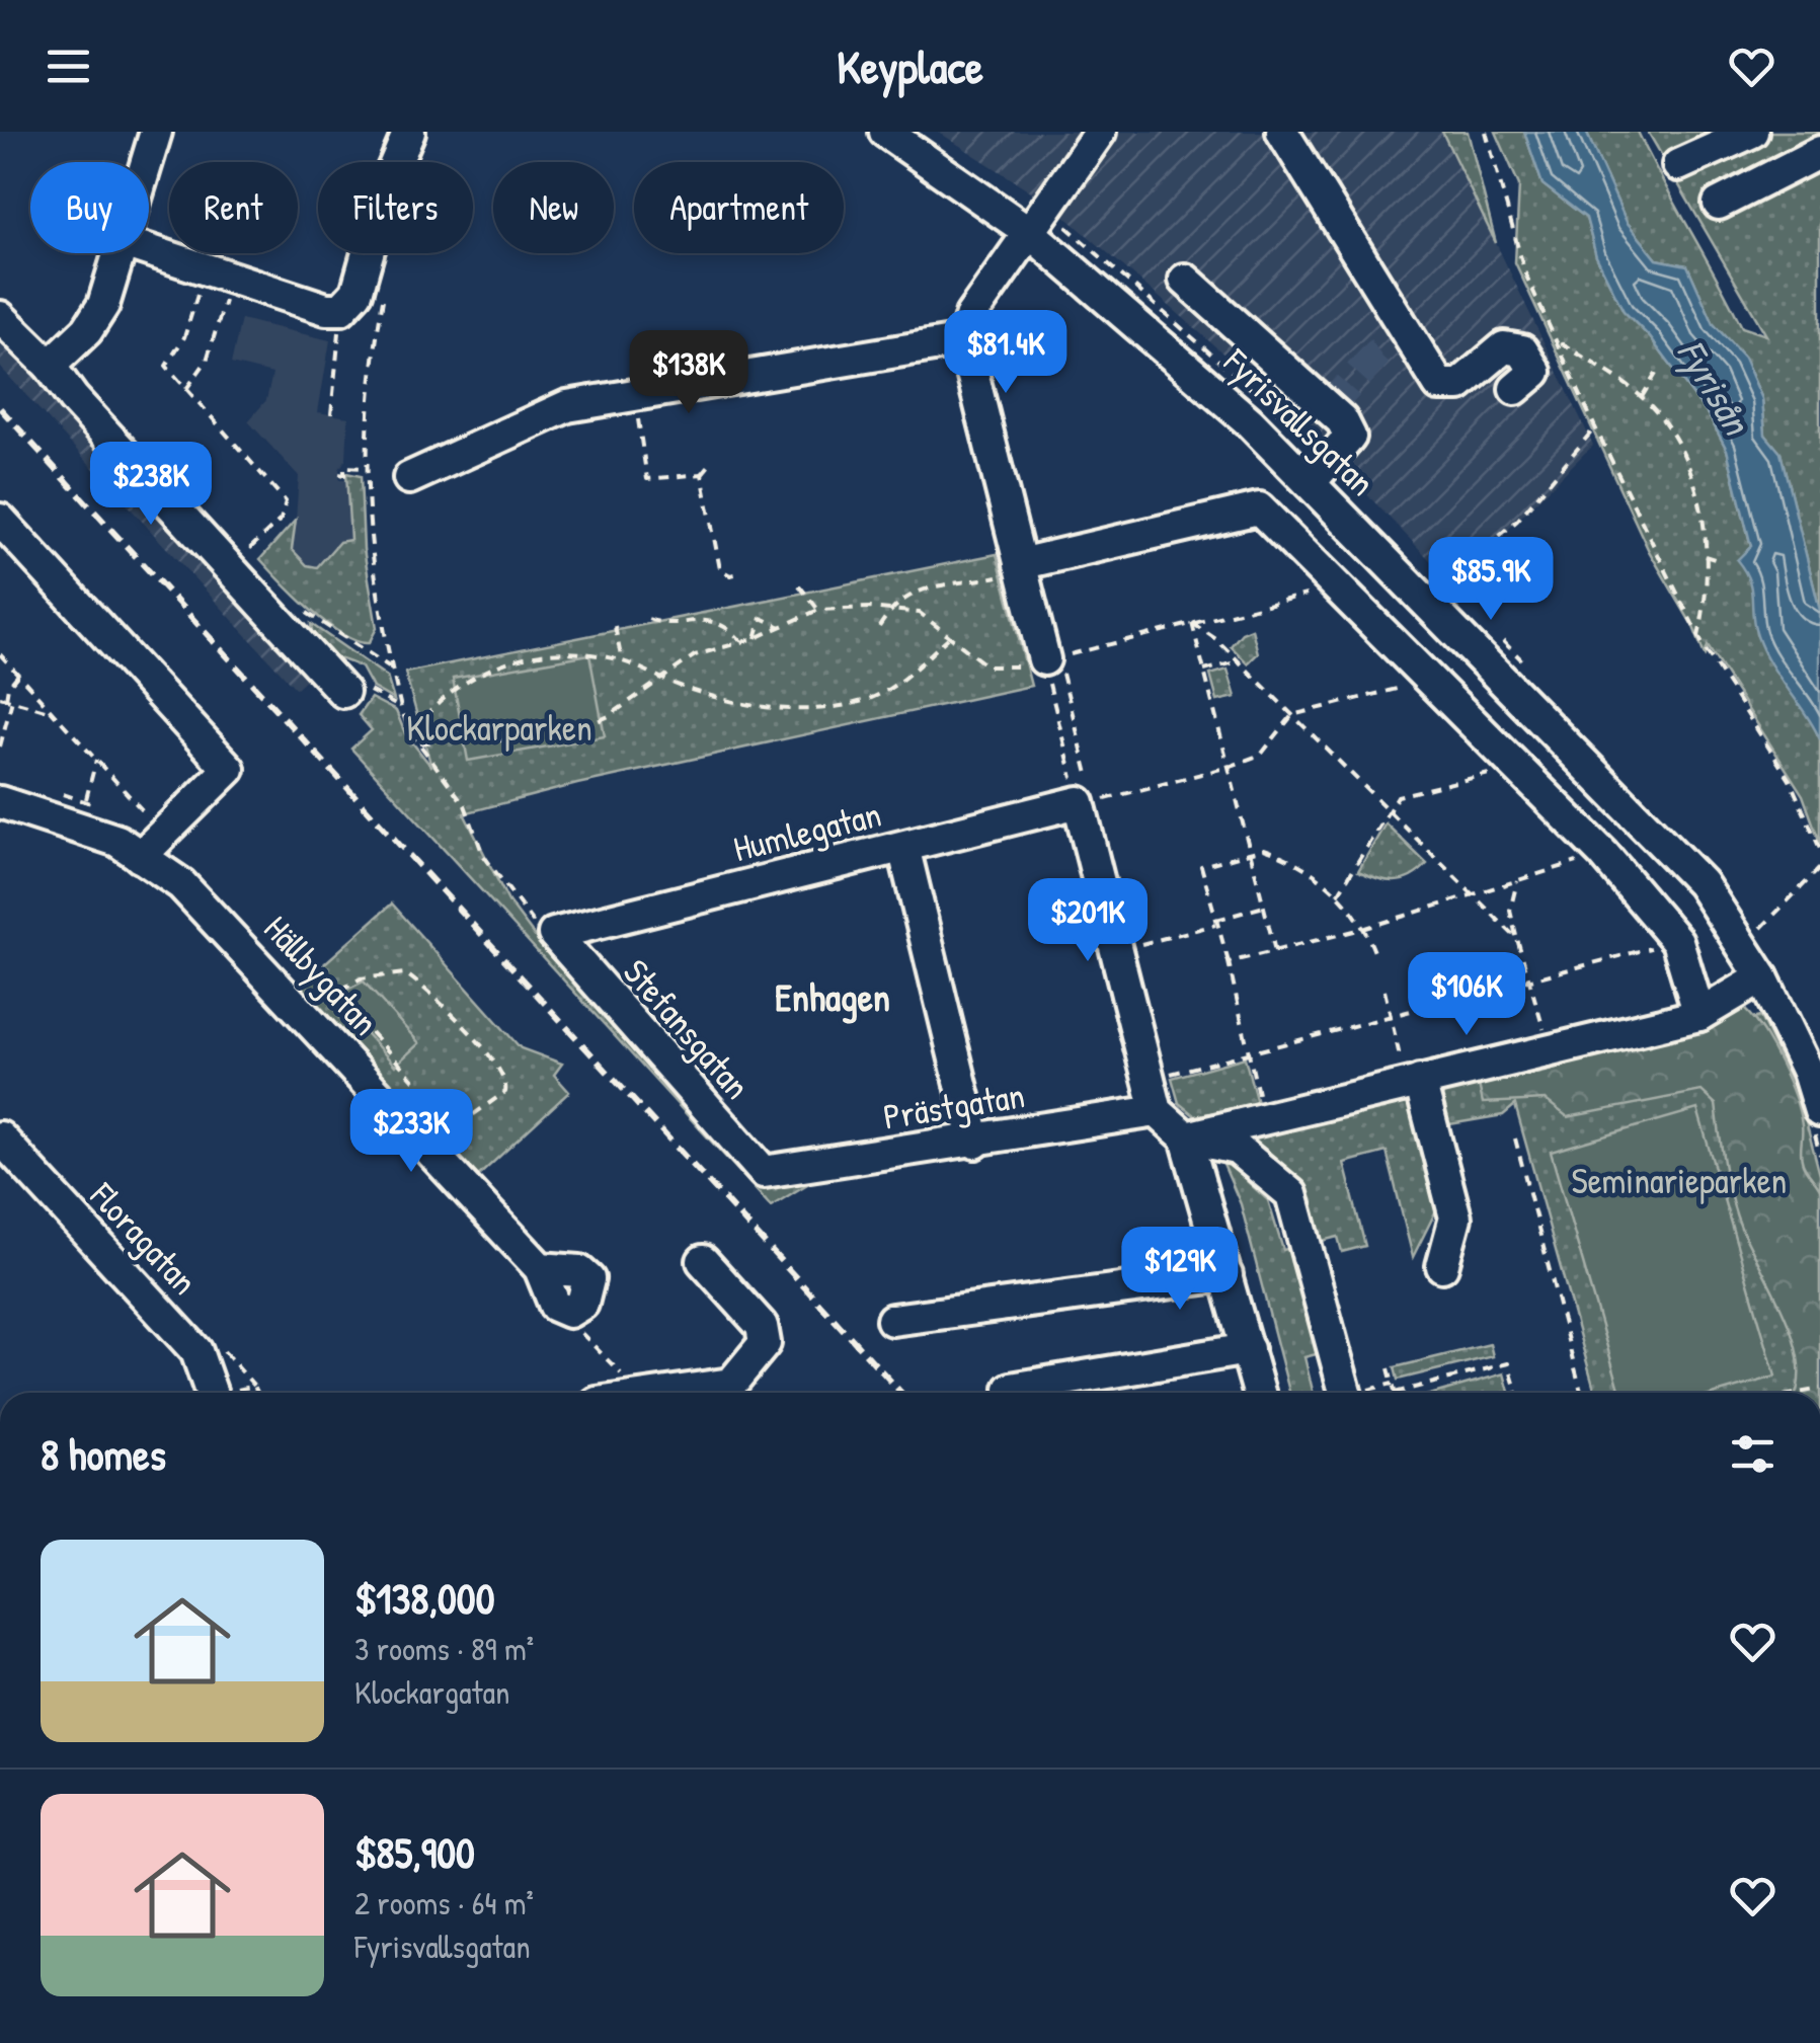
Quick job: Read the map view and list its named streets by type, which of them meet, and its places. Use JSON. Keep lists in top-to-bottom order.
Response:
{
  "streets": {
    "street": [
      "Fyrisvallsgatan",
      "Humlegatan",
      "Hällbygatan",
      "Stefansgatan",
      "Prästgatan",
      "Floragatan"
    ]
  },
  "crossings": [
    ["Humlegatan", "Stefansgatan"],
    ["Stefansgatan", "Prästgatan"]
  ],
  "districts": ["Enhagen"],
  "water": ["Fyrisån"],
  "parks": ["Klockarparken", "Seminarieparken"],
  "page": {
    "header": "Keyplace",
    "chip": [
      "Buy",
      "Rent",
      "Filters",
      "New",
      "Apartment"
    ],
    "price": [
      "$81.4K",
      "$138K",
      "$238K",
      "$85.9K",
      "$201K",
      "$106K",
      "$233K",
      "$129K"
    ],
    "heading": "8 homes",
    "list": [
      {
        "name": "$138,000",
        "note": "3 rooms · 89 m² · Klockargatan"
      },
      {
        "name": "$85,900",
        "note": "2 rooms · 64 m² · Fyrisvallsgatan"
      }
    ]
  }
}
